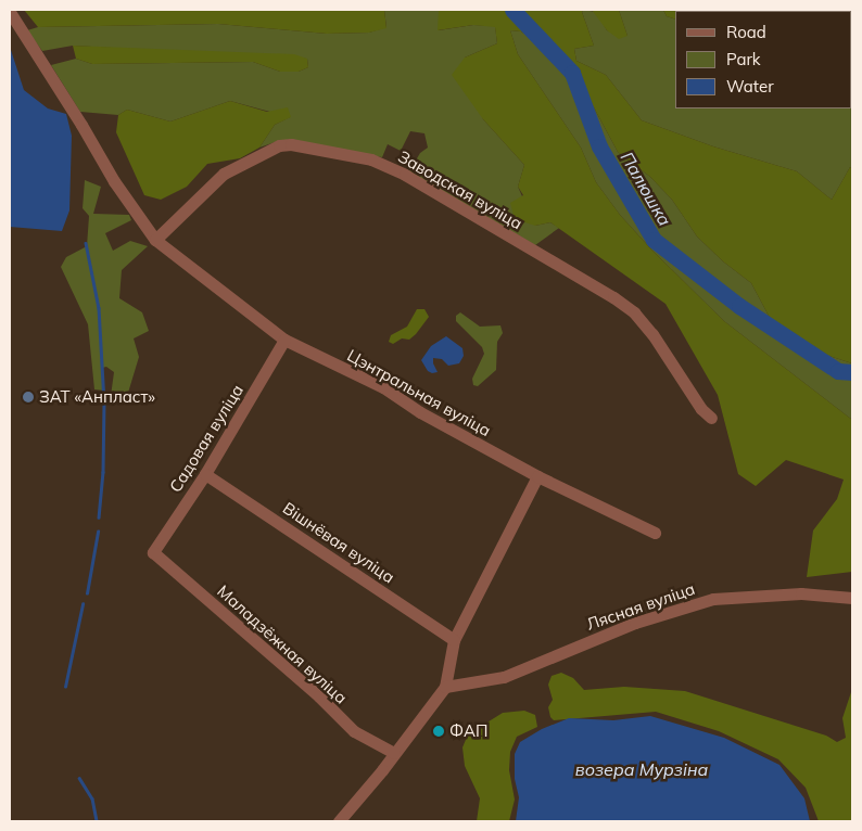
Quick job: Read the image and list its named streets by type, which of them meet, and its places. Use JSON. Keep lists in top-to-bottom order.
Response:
{
  "streets": {
    "street": [
      "Заводская вуліца",
      "Цэнтральная вуліца",
      "Садовая вуліца",
      "Вішнёвая вуліца",
      "Лясная вуліца",
      "Маладзёжная вуліца"
    ]
  },
  "crossings": [
    ["Заводская вуліца", "Цэнтральная вуліца"],
    ["Цэнтральная вуліца", "Садовая вуліца"],
    ["Садовая вуліца", "Вішнёвая вуліца"],
    ["Садовая вуліца", "Маладзёжная вуліца"]
  ],
  "water": ["Палюшка", "возера Мурзіна"],
  "places": ["ЗАТ «Анпласт»", "ФАП"],
  "legend": ["Road", "Park", "Water"]
}
